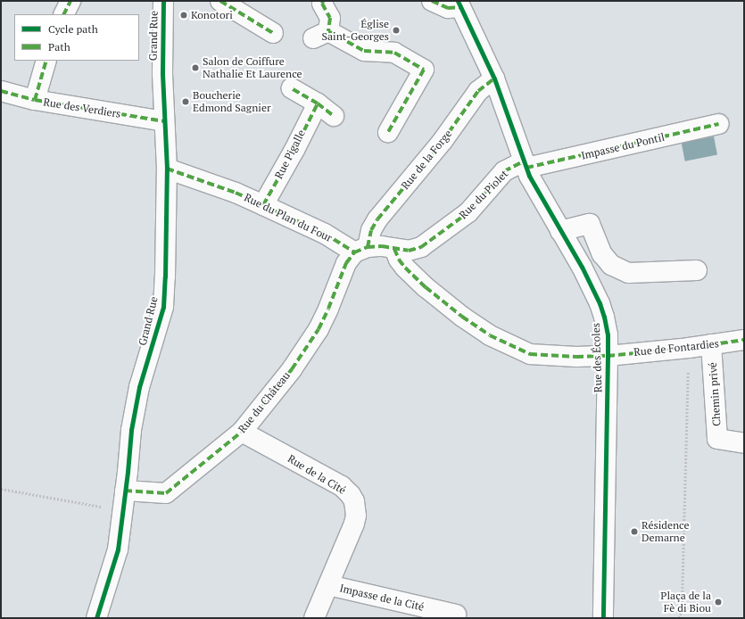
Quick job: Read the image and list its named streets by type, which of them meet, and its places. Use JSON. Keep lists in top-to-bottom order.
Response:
{
  "streets": {
    "street": [
      "Grand Rue",
      "Rue des Verdiers",
      "Impasse du Pontil",
      "Rue Pigalle",
      "Rue de la Forge",
      "Rue du Piolet",
      "Rue du Plan du Four",
      "Rue de Fontardies",
      "Rue des Écoles",
      "Chemin privé",
      "Rue du Château",
      "Rue de la Cité",
      "Impasse de la Cité"
    ]
  },
  "crossings": [
    ["Grand Rue", "Rue des Verdiers"],
    ["Grand Rue", "Rue du Plan du Four"],
    ["Grand Rue", "Rue du Château"],
    ["Impasse du Pontil", "Rue du Piolet"],
    ["Impasse du Pontil", "Rue des Écoles"],
    ["Rue Pigalle", "Rue du Plan du Four"],
    ["Rue de la Forge", "Rue du Plan du Four"],
    ["Rue de la Forge", "Rue des Écoles"],
    ["Rue de la Forge", "Rue du Château"],
    ["Rue du Piolet", "Rue de Fontardies"],
    ["Rue du Piolet", "Rue des Écoles"],
    ["Rue du Plan du Four", "Rue du Château"],
    ["Rue de Fontardies", "Rue des Écoles"],
    ["Rue de Fontardies", "Chemin privé"],
    ["Rue du Château", "Rue de la Cité"],
    ["Rue de la Cité", "Impasse de la Cité"]
  ],
  "places": [
    "Konotori",
    "Église Saint-Georges",
    "Salon de Coiffure Nathalie Et Laurence",
    "Boucherie Edmond Sagnier",
    "Résidence Demarne",
    "Plaça de la Fè di Biou"
  ],
  "legend": ["Cycle path", "Path"]
}
